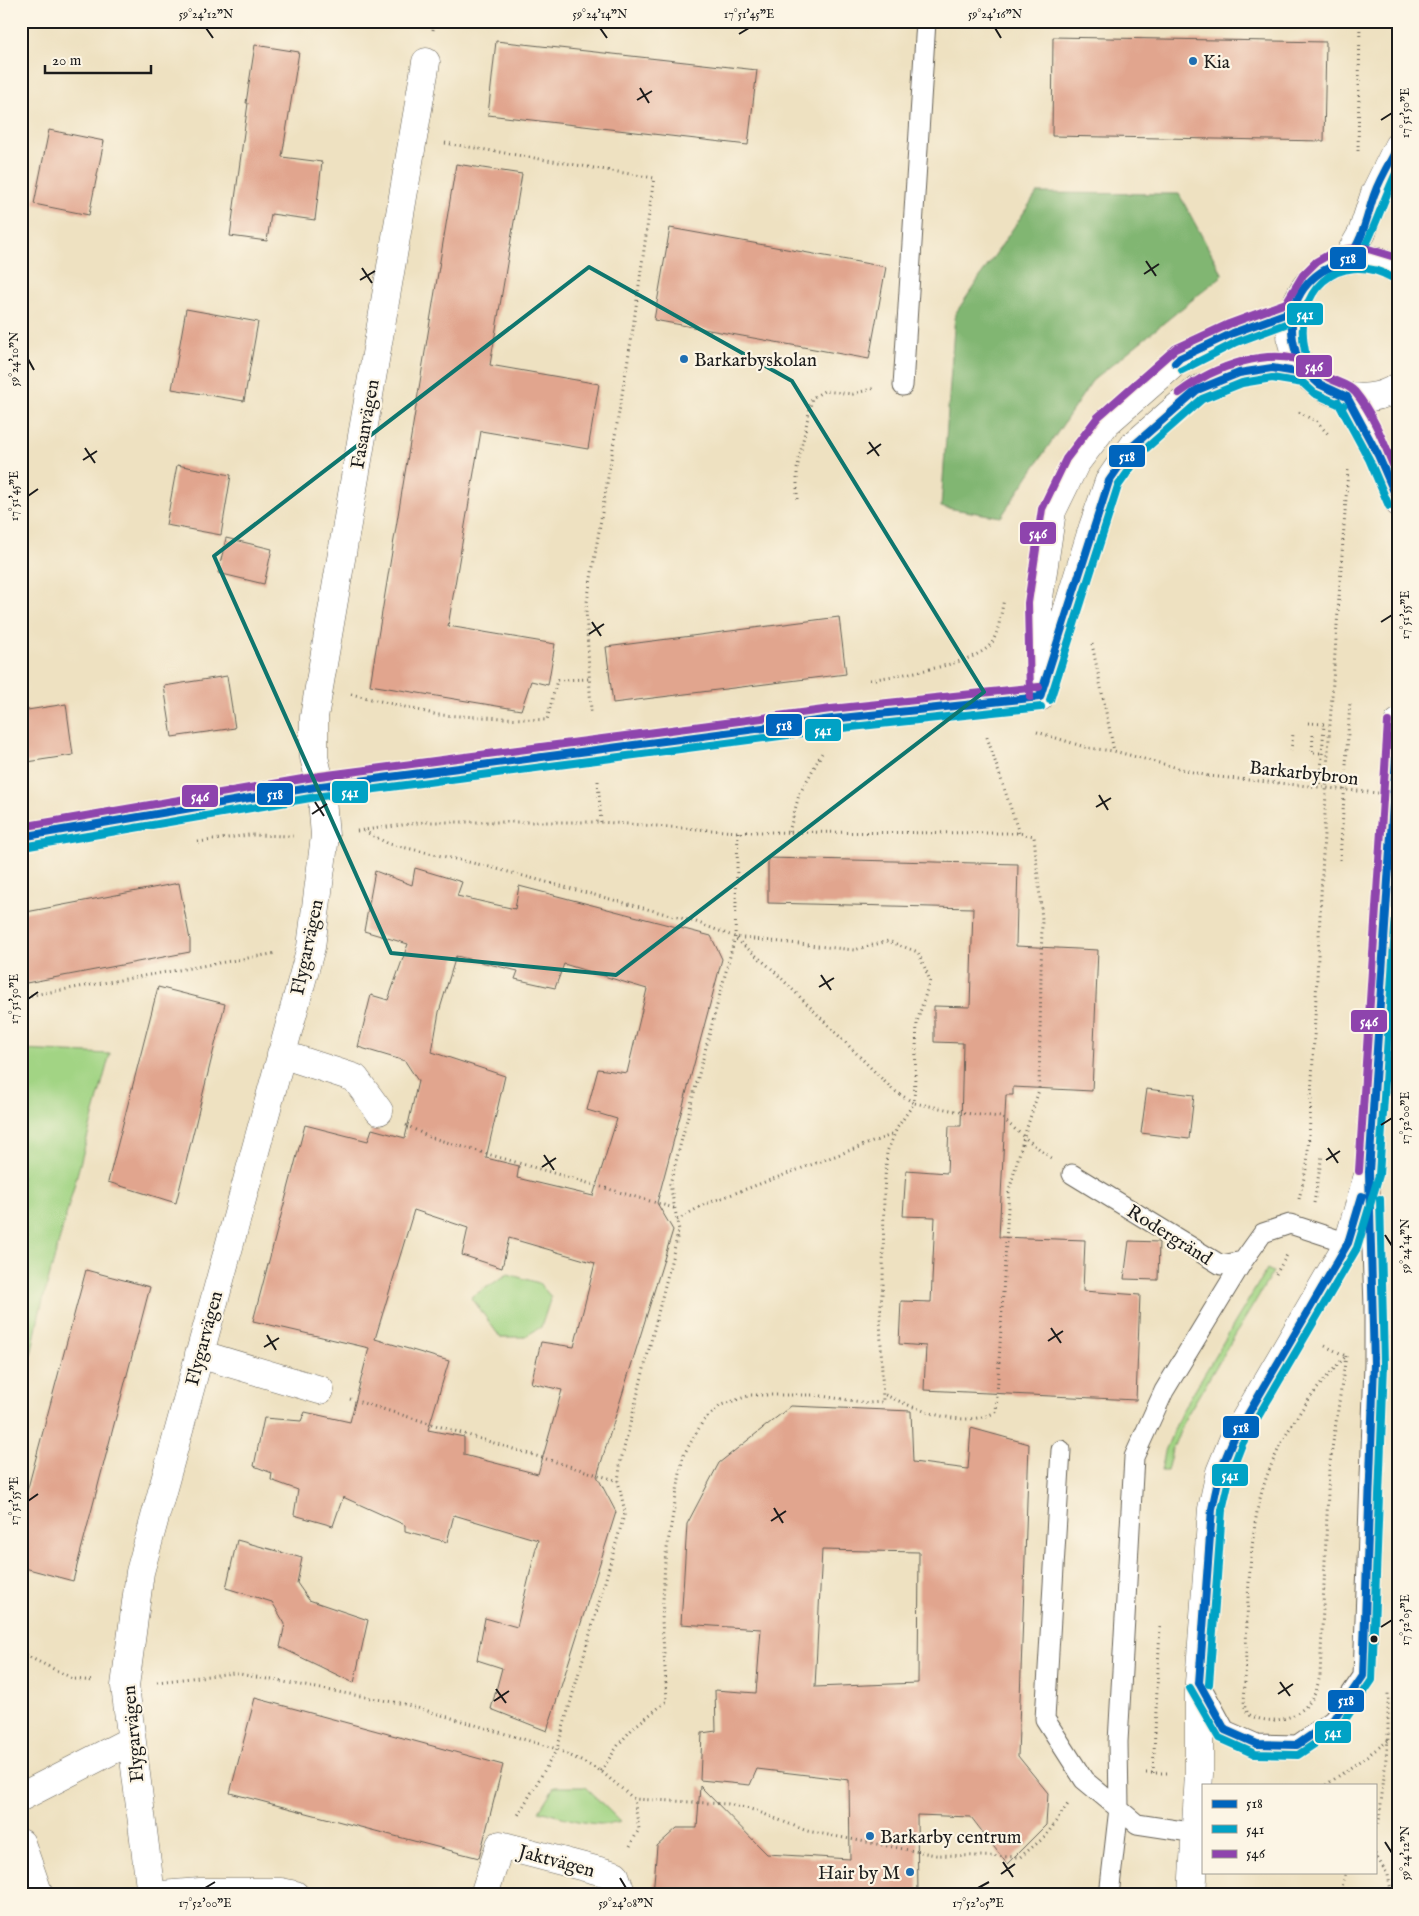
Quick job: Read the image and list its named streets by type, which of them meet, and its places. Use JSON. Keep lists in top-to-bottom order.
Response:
{
  "streets": {
    "street": ["Fasanvägen", "Flygarvägen", "Jaktvägen"],
    "lane": ["Rodergränd"],
    "path": ["Barkarbybron"]
  },
  "crossings": [
    ["Fasanvägen", "Flygarvägen"]
  ],
  "places": [
    "Kia",
    "Barkarbyskolan",
    "Barkarby centrum",
    "Hair by M"
  ],
  "lines": ["transit line 518", "transit line 541", "transit line 546"],
  "legend": ["518", "541", "546"],
  "scale_bar": "20 m",
  "coordinates": [
    "59°24'12\"N",
    "59°24'14\"N",
    "17°51'45\"E",
    "59°24'16\"N",
    "17°51'50\"E",
    "59°24'10\"N",
    "17°51'55\"E",
    "17°52'00\"E",
    "17°52'05\"E",
    "59°24'08\"N"
  ]
}
